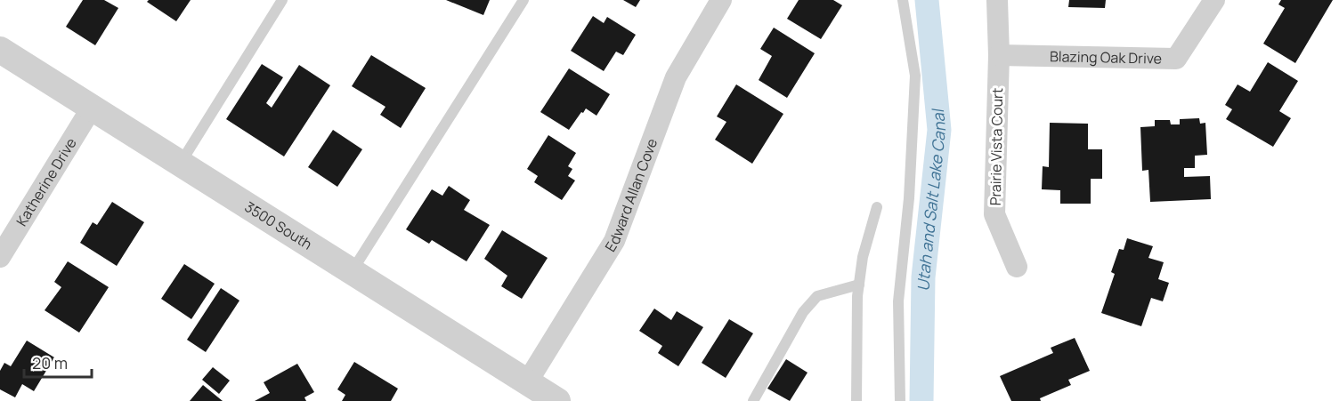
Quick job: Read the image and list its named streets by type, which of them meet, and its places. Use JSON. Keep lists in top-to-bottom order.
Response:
{
  "streets": {
    "street": [
      "Blazing Oak Drive",
      "Prairie Vista Court",
      "Katherine Drive",
      "Edward Allan Cove",
      "3500 South"
    ]
  },
  "crossings": [
    ["Blazing Oak Drive", "Prairie Vista Court"],
    ["Katherine Drive", "3500 South"],
    ["Edward Allan Cove", "3500 South"]
  ],
  "water": ["Utah and Salt Lake Canal"],
  "scale_bar": "20 m"
}
